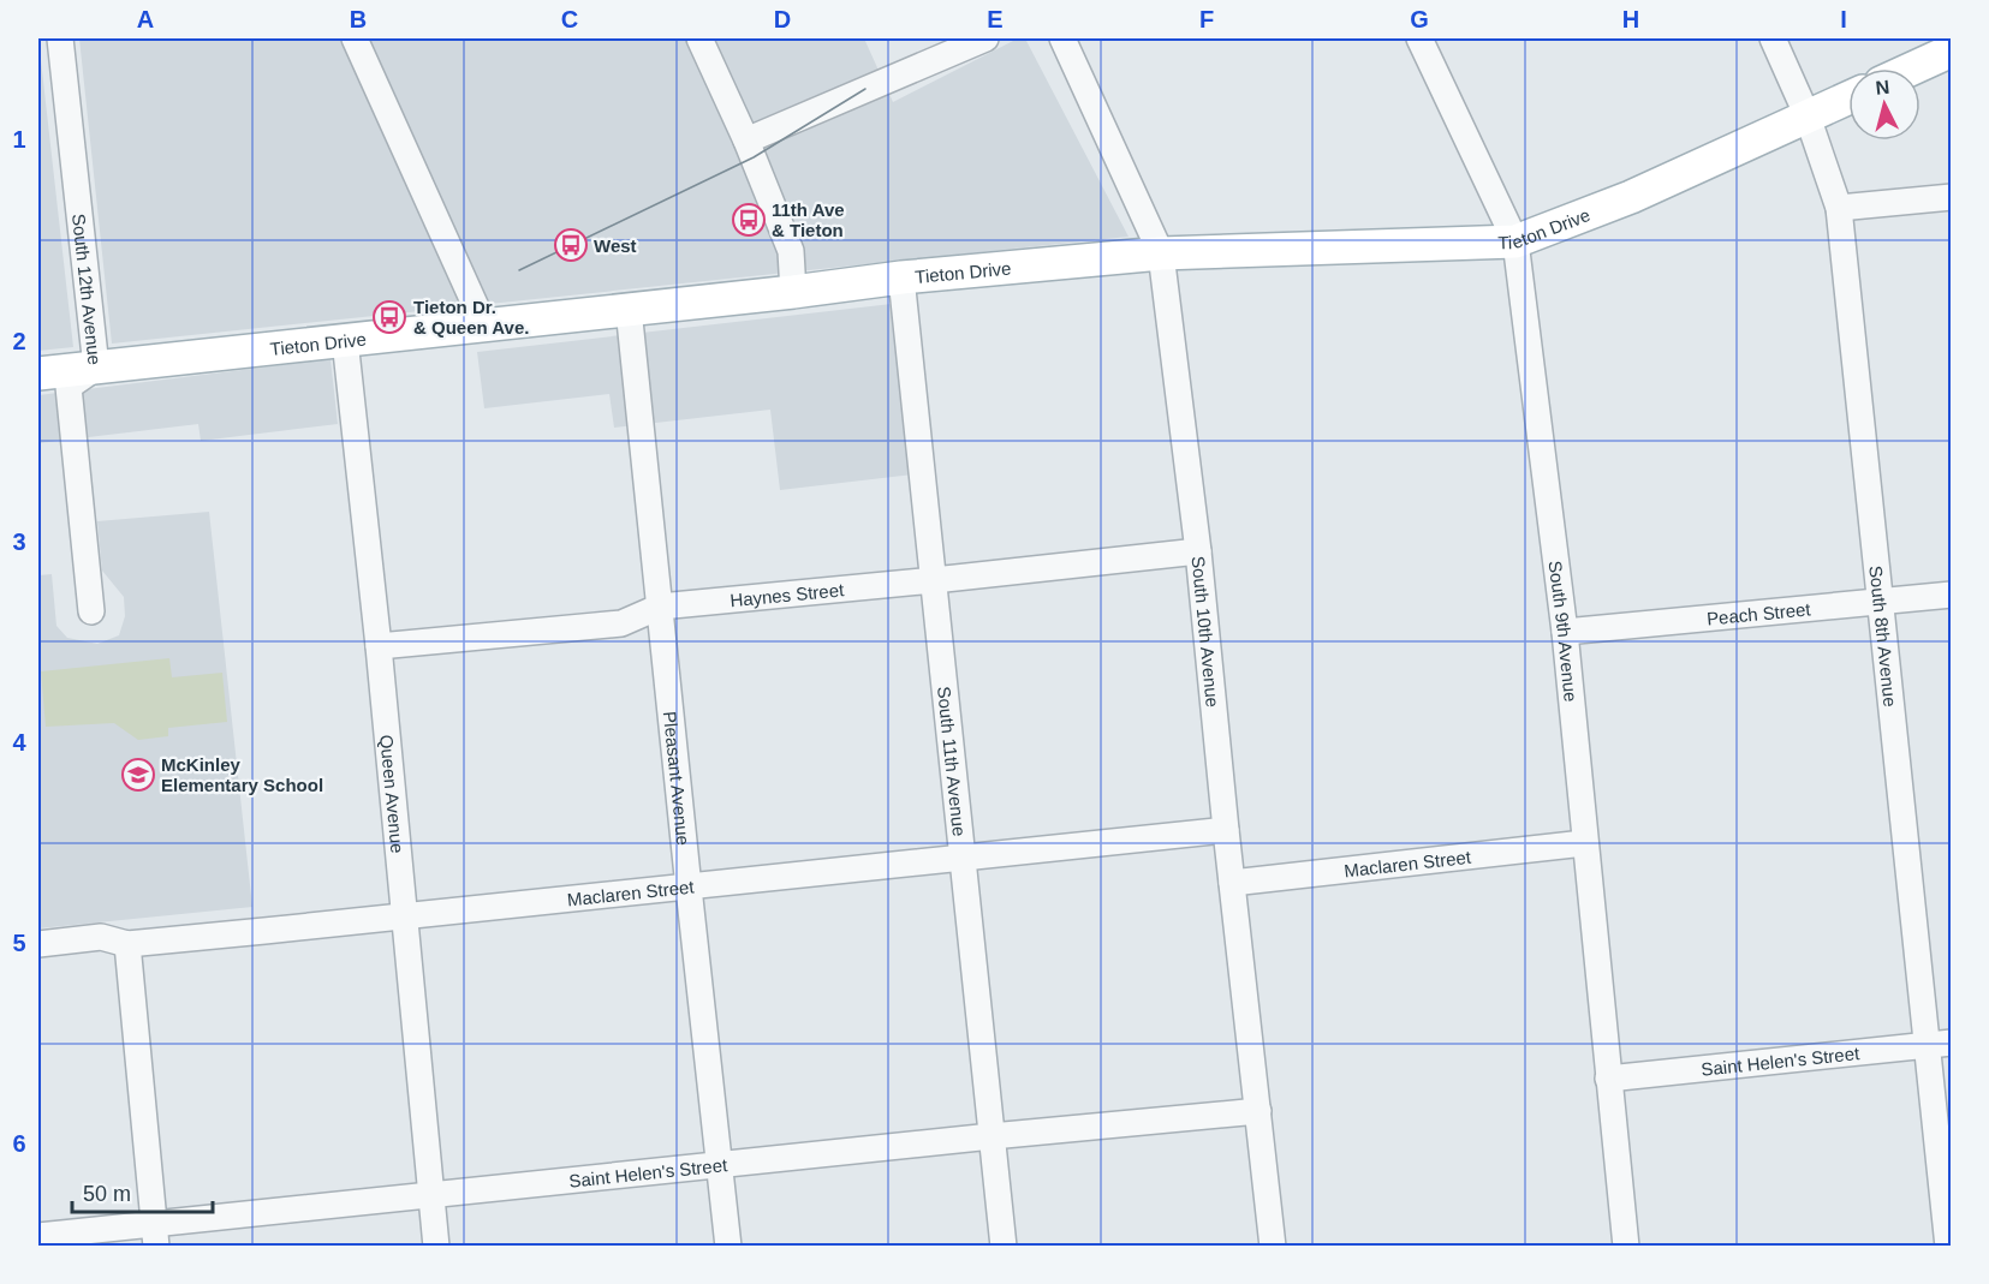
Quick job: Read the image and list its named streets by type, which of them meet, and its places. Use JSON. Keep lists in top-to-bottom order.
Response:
{
  "streets": {
    "main road": ["Tieton Drive"],
    "street": [
      "South 12th Avenue",
      "Haynes Street",
      "Peach Street",
      "South 10th Avenue",
      "South 9th Avenue",
      "South 8th Avenue",
      "South 11th Avenue",
      "Pleasant Avenue",
      "Queen Avenue",
      "Maclaren Street",
      "Saint Helen's Street"
    ]
  },
  "crossings": [
    ["Tieton Drive", "South 12th Avenue"],
    ["Tieton Drive", "South 10th Avenue"],
    ["Tieton Drive", "South 9th Avenue"],
    ["Tieton Drive", "South 8th Avenue"],
    ["Tieton Drive", "South 11th Avenue"],
    ["Tieton Drive", "Pleasant Avenue"],
    ["Tieton Drive", "Queen Avenue"],
    ["Haynes Street", "South 10th Avenue"],
    ["Haynes Street", "South 11th Avenue"],
    ["Haynes Street", "Pleasant Avenue"],
    ["Haynes Street", "Queen Avenue"],
    ["Peach Street", "South 9th Avenue"],
    ["Peach Street", "South 8th Avenue"],
    ["South 10th Avenue", "Maclaren Street"],
    ["South 10th Avenue", "Saint Helen's Street"],
    ["South 9th Avenue", "Maclaren Street"],
    ["South 9th Avenue", "Saint Helen's Street"],
    ["South 8th Avenue", "Saint Helen's Street"],
    ["South 11th Avenue", "Maclaren Street"],
    ["South 11th Avenue", "Saint Helen's Street"],
    ["Pleasant Avenue", "Maclaren Street"],
    ["Pleasant Avenue", "Saint Helen's Street"],
    ["Queen Avenue", "Maclaren Street"],
    ["Queen Avenue", "Saint Helen's Street"]
  ],
  "places": {
    "bus stop": ["11th Ave & Tieton", "West", "Tieton Dr. & Queen Ave."],
    "school or university": ["McKinley Elementary School"]
  },
  "scale_bar": "50 m",
  "north": "top",
  "grid": {
    "columns": [
      "A",
      "B",
      "C",
      "D",
      "E",
      "F",
      "G",
      "H",
      "I"
    ],
    "rows": [
      "1",
      "2",
      "3",
      "4",
      "5",
      "6"
    ]
  }
}
